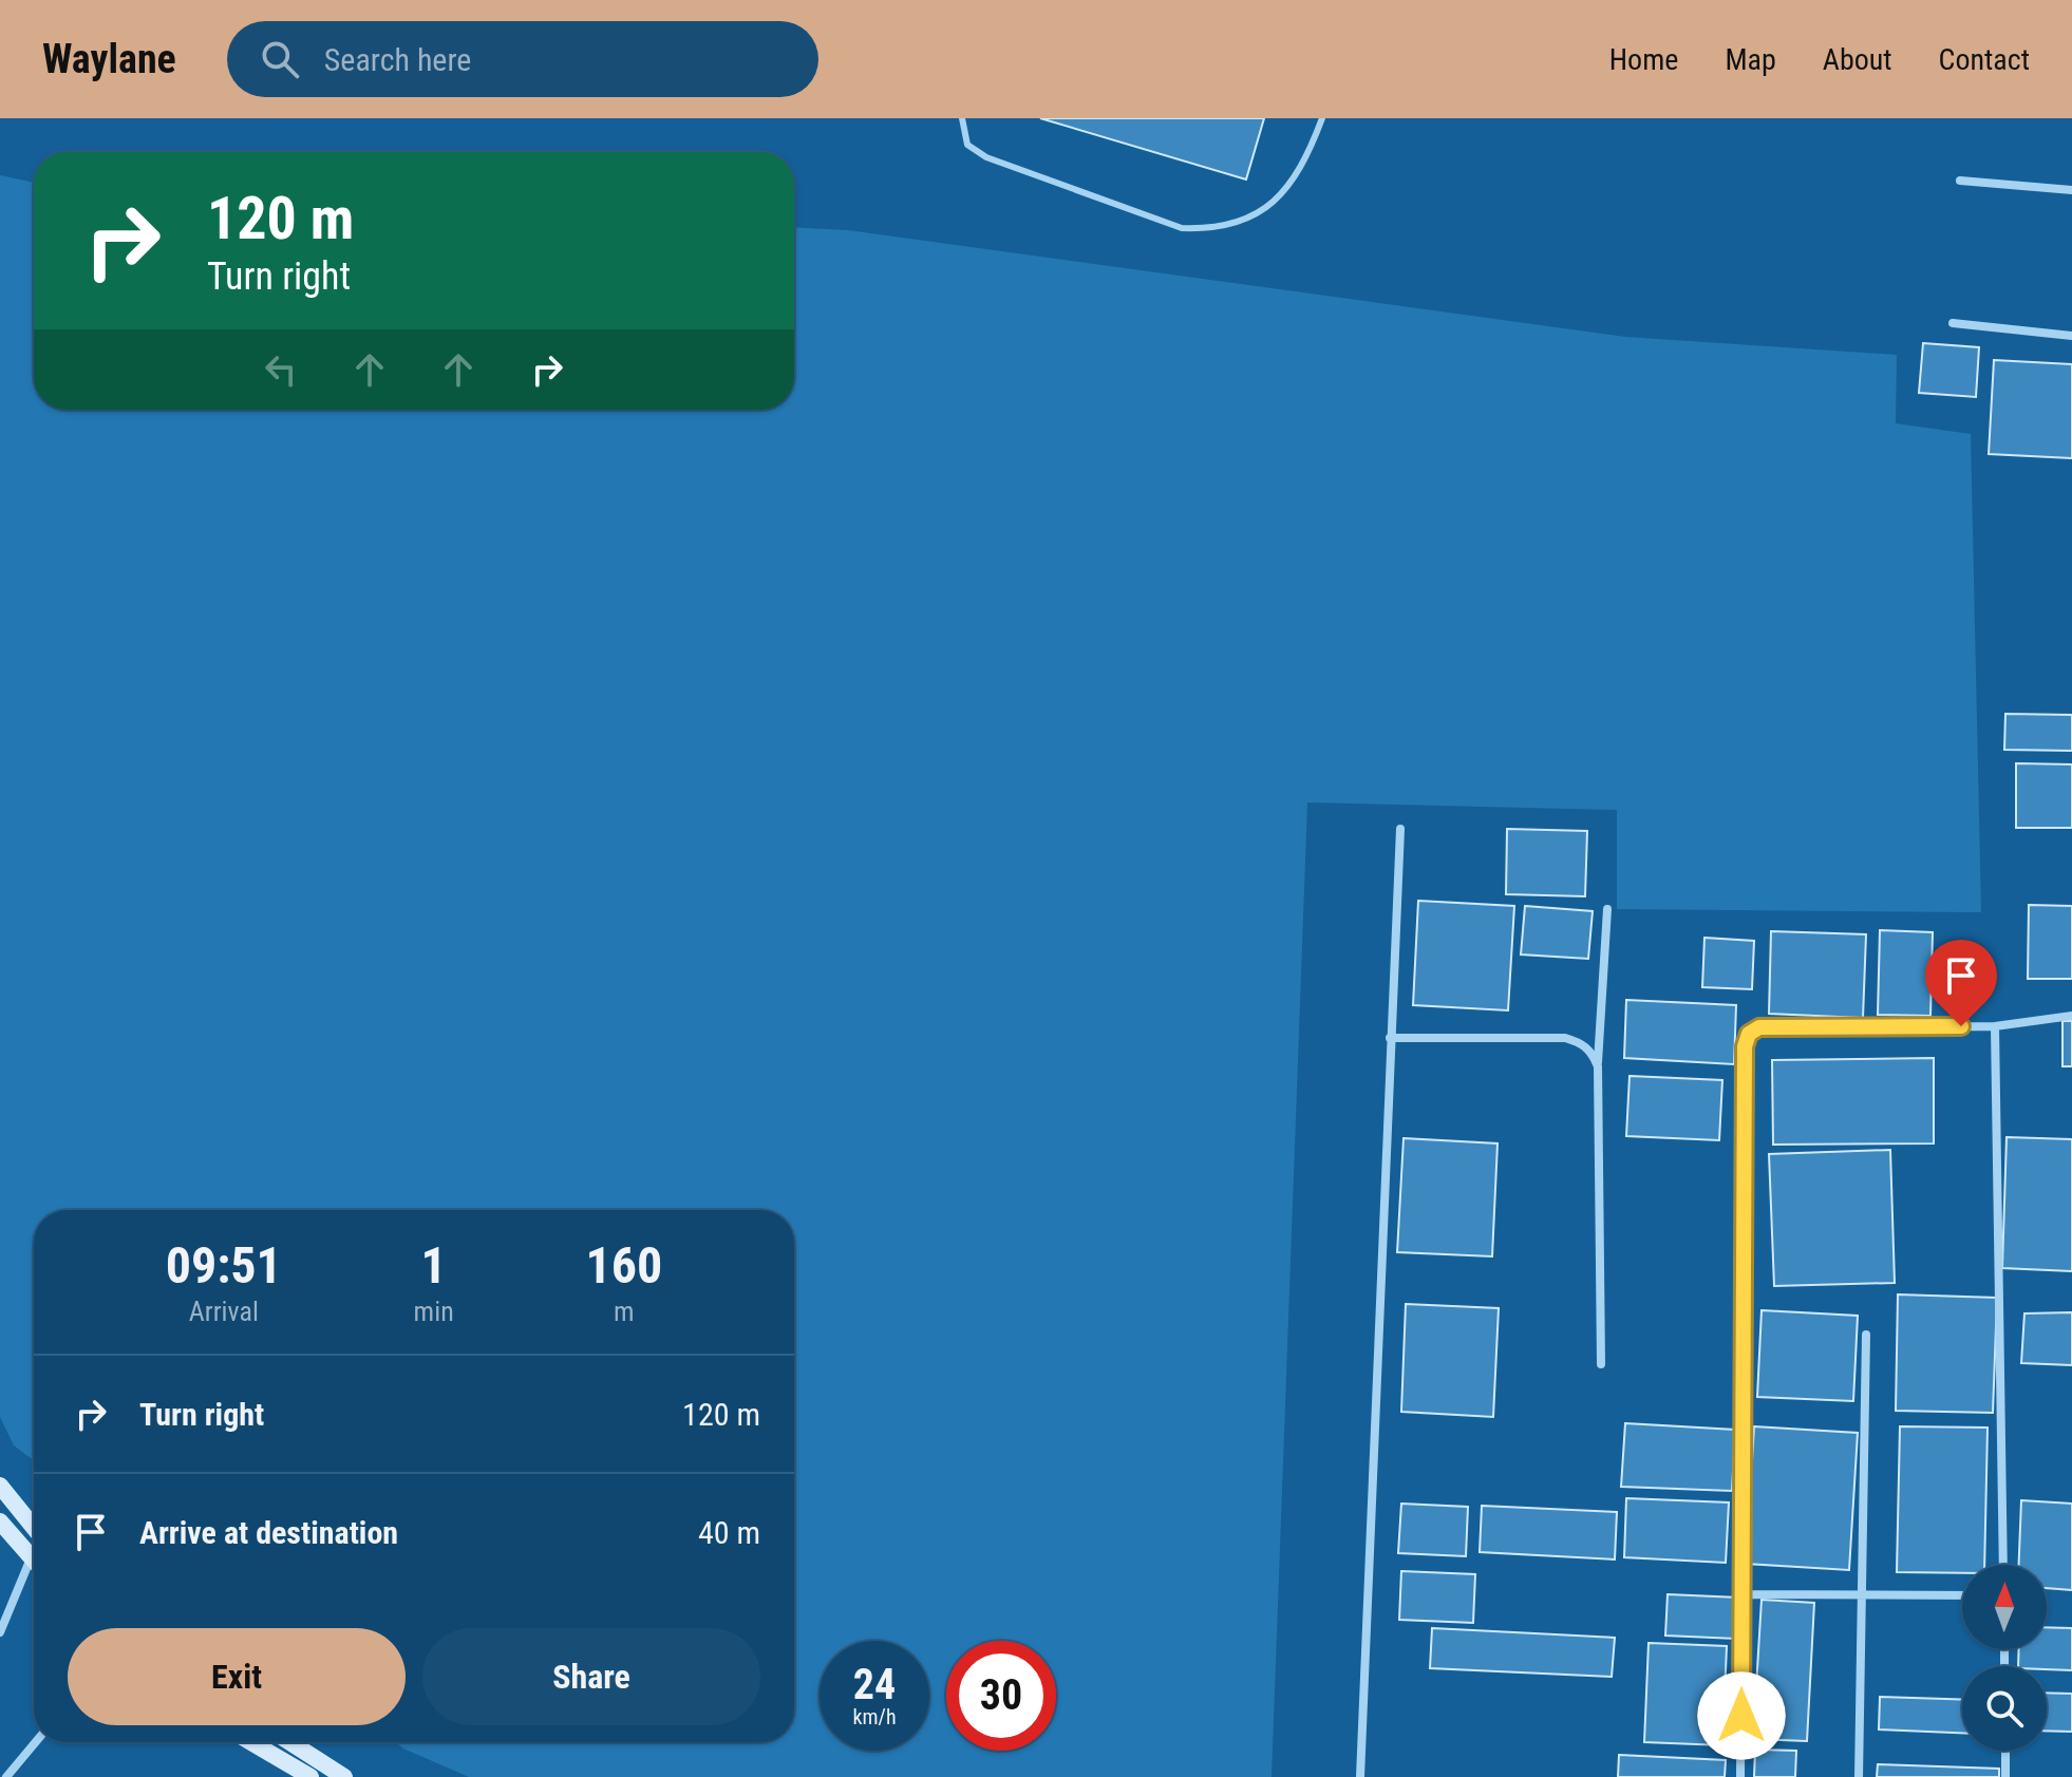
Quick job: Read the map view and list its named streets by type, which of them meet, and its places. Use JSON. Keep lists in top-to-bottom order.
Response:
{
  "north": "top",
  "page": {
    "header": "Waylane",
    "search": "Search here",
    "nav": [
      "Home",
      "Map",
      "About",
      "Contact"
    ],
    "turn": ["120 m", "Turn right"],
    "eta": [
      "09:51",
      "Arrival",
      "1",
      "min",
      "160",
      "m"
    ],
    "list": [
      {
        "name": "Turn right",
        "value": "120 m"
      },
      {
        "name": "Arrive at destination",
        "value": "40 m"
      }
    ],
    "buttons": ["Exit", "Share"],
    "speed": "24 km/h",
    "limit": "30"
  }
}
